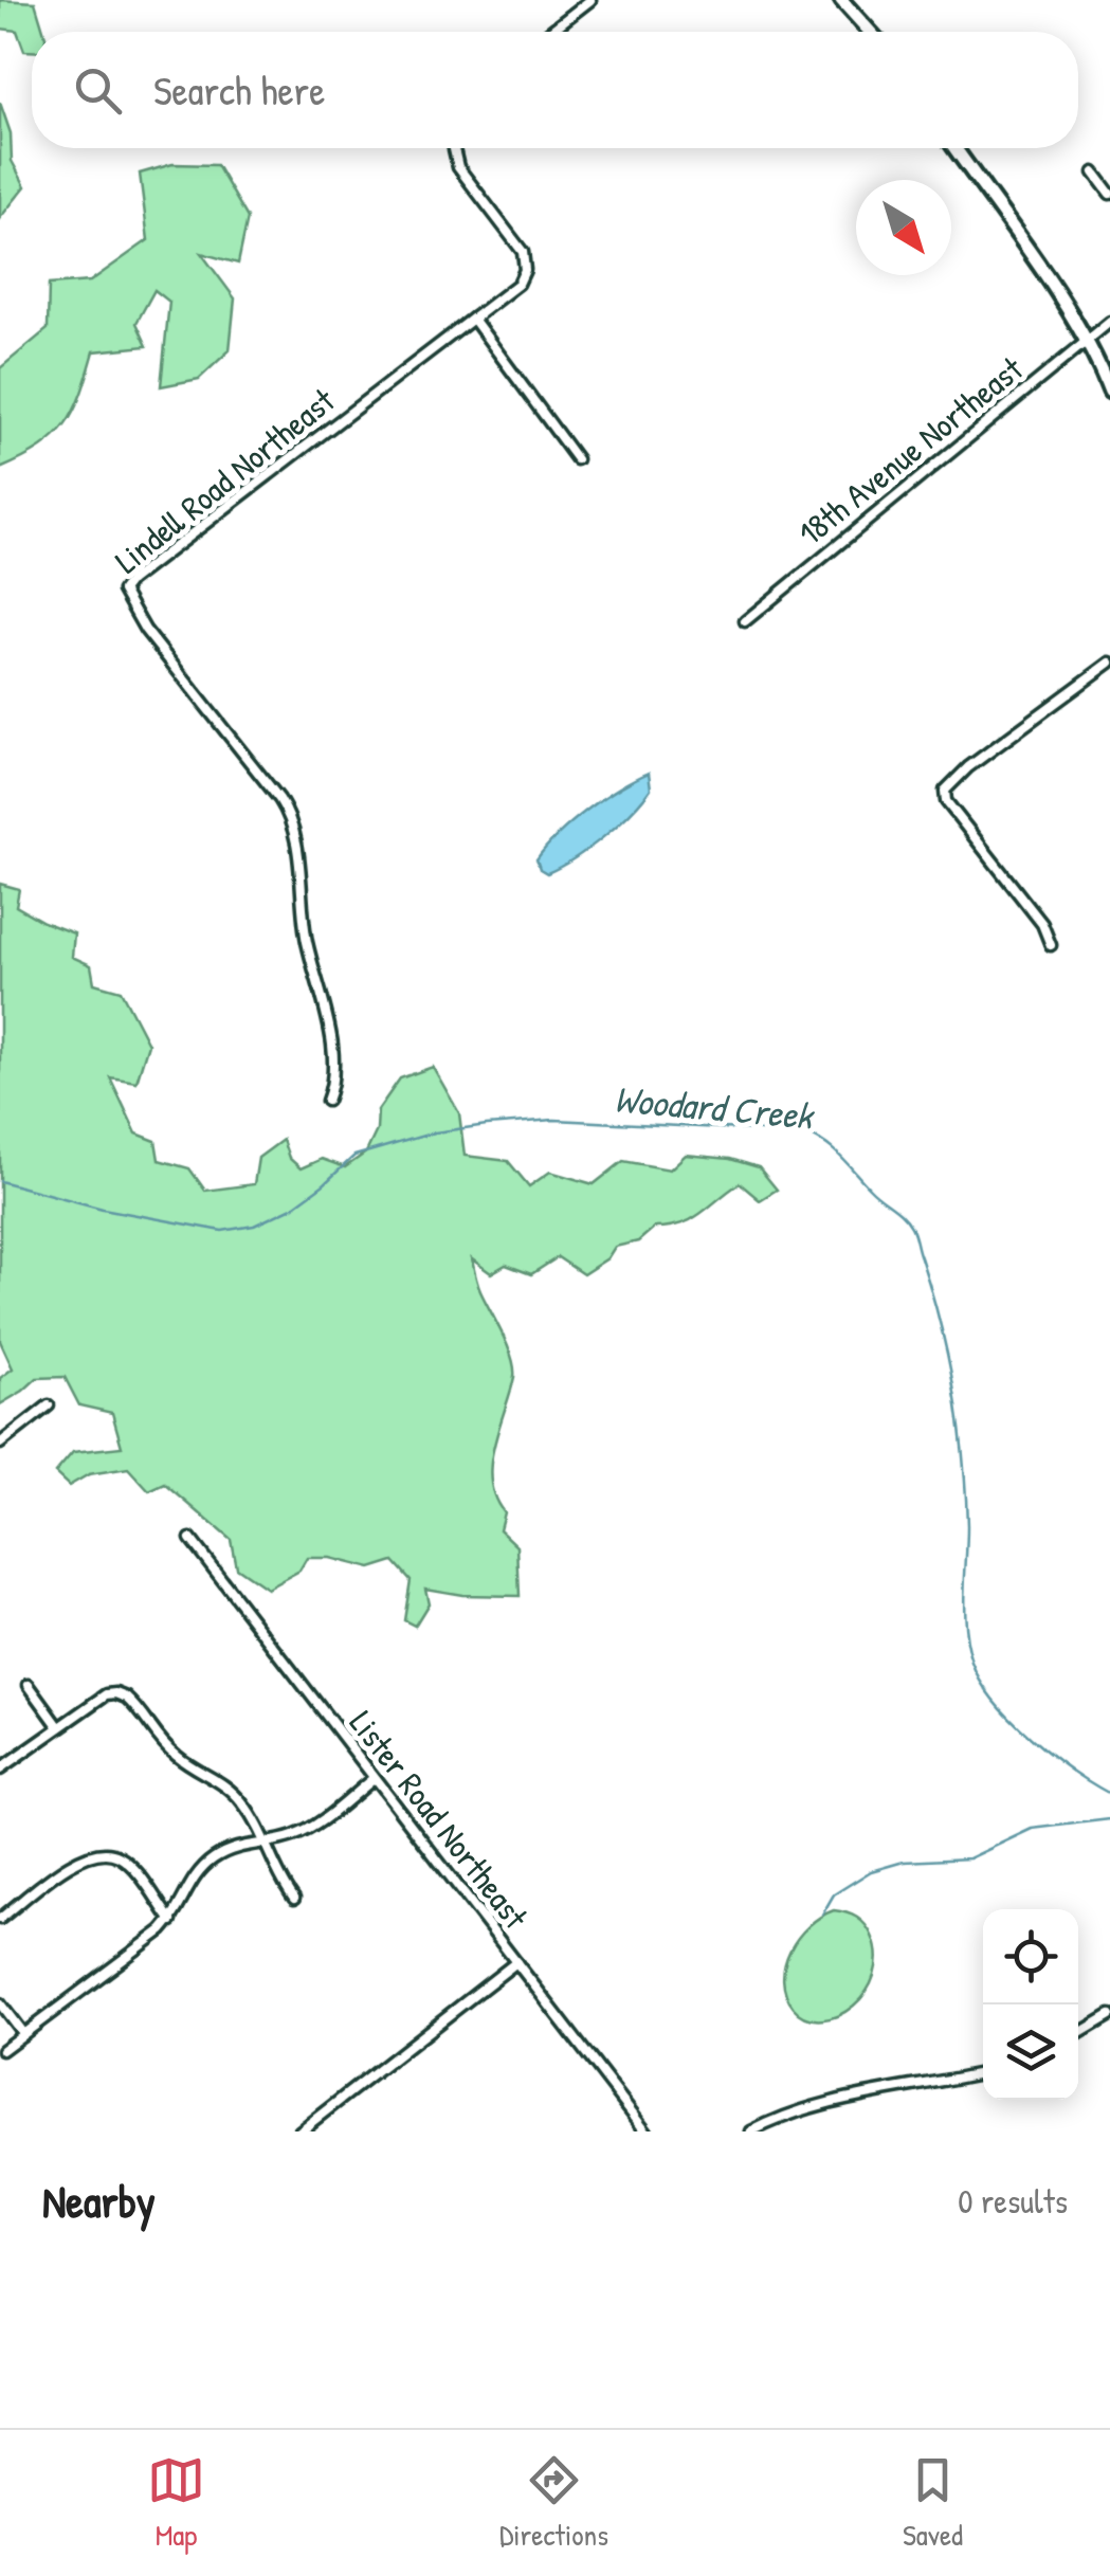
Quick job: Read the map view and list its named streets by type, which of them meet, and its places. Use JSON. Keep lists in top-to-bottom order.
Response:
{
  "streets": {
    "street": ["18th Avenue Northeast", "Lindell Road Northeast", "Lister Road Northeast"]
  },
  "water": ["Woodard Creek"],
  "north": "bottom right",
  "page": {
    "search": "Search here",
    "heading": ["Nearby", "0 results"],
    "nav": ["Map", "Directions", "Saved"]
  }
}
